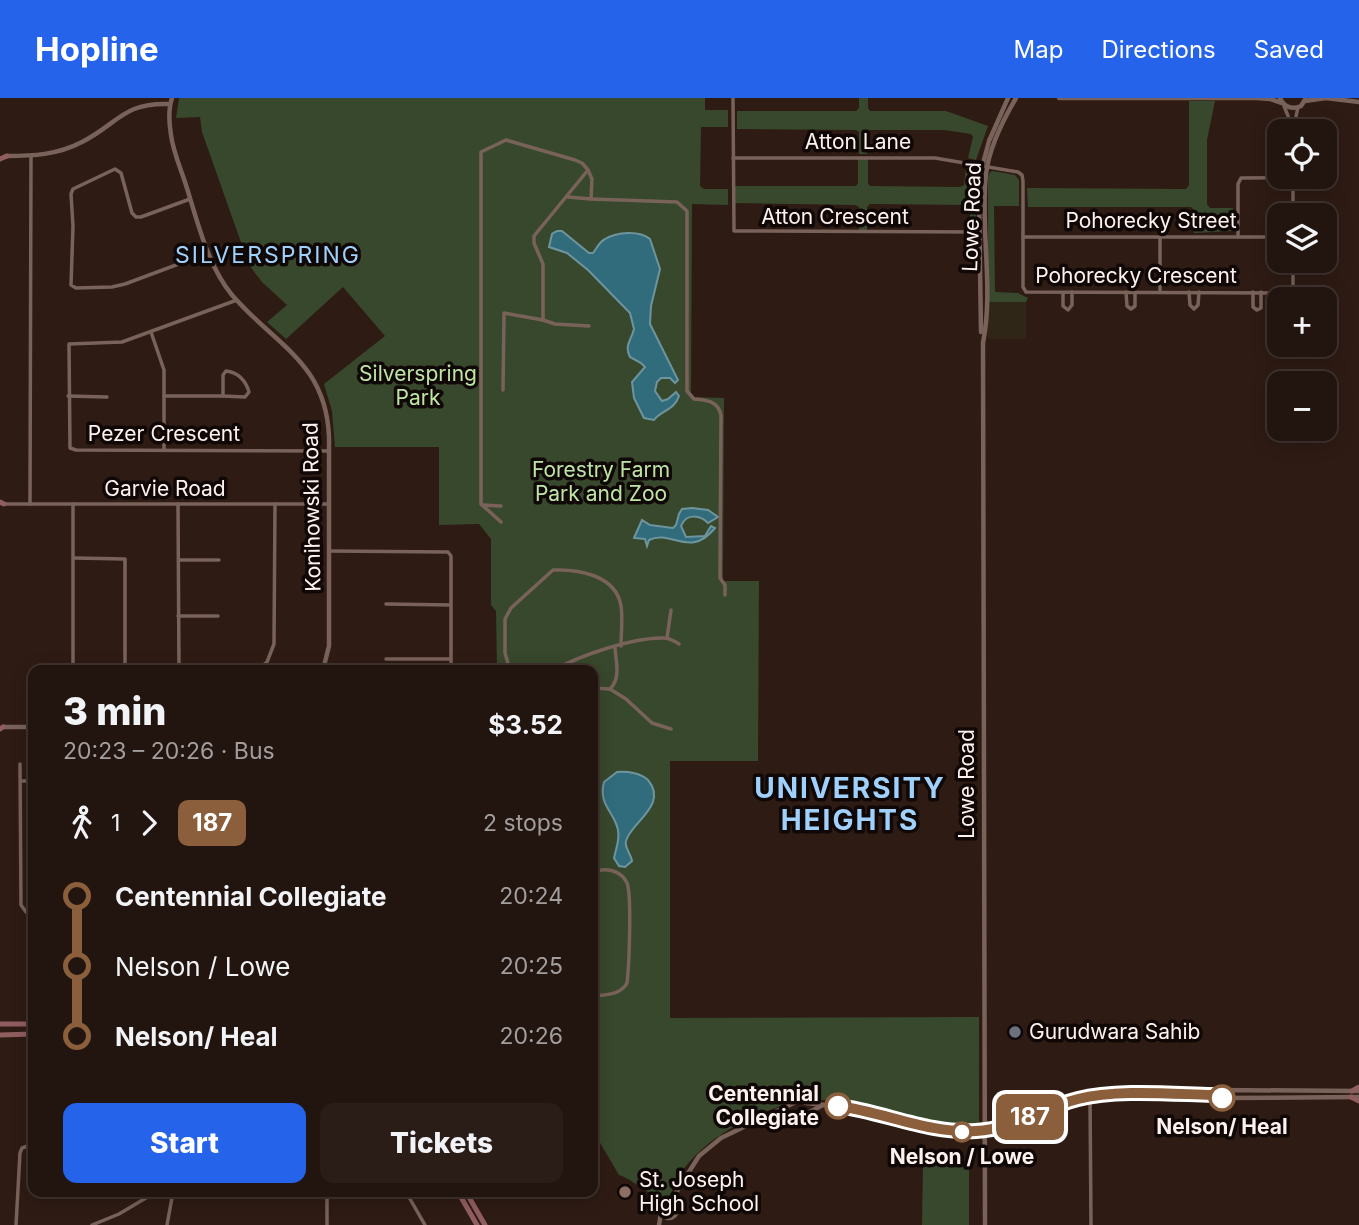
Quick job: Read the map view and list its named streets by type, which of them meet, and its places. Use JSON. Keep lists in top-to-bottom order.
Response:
{
  "streets": {
    "street": [
      "Atton Lane",
      "Atton Crescent",
      "Lowe Road",
      "Pohorecky Street",
      "Pohorecky Crescent",
      "Pezer Crescent",
      "Garvie Road",
      "Konihowski Road"
    ]
  },
  "crossings": [
    ["Atton Lane", "Atton Crescent"],
    ["Atton Lane", "Lowe Road"],
    ["Atton Lane", "Pohorecky Crescent"],
    ["Atton Crescent", "Lowe Road"],
    ["Lowe Road", "Pohorecky Crescent"],
    ["Pohorecky Street", "Pohorecky Crescent"],
    ["Pezer Crescent", "Konihowski Road"],
    ["Garvie Road", "Konihowski Road"]
  ],
  "districts": ["SILVERSPRING", "UNIVERSITY HEIGHTS"],
  "parks": ["Silverspring Park", "Forestry Farm Park and Zoo"],
  "places": [
    "Gurudwara Sahib",
    "Nelson/ Heal",
    "Centennial Collegiate",
    "Nelson / Lowe",
    "St. Joseph High School"
  ],
  "lines": ["bus line 187"],
  "page": {
    "header": "Hopline",
    "nav": ["Map", "Directions", "Saved"],
    "on_map": "187",
    "map_buttons": ["+", "−"],
    "heading": ["3 min", "20:23 – 20:26 · Bus", "$3.52"],
    "legs": ["1", "187", "2 stops"],
    "list": [
      {
        "name": "Centennial Collegiate",
        "value": "20:24"
      },
      {
        "name": "Nelson / Lowe",
        "value": "20:25"
      },
      {
        "name": "Nelson/ Heal",
        "value": "20:26"
      }
    ],
    "buttons": ["Start", "Tickets"]
  }
}
